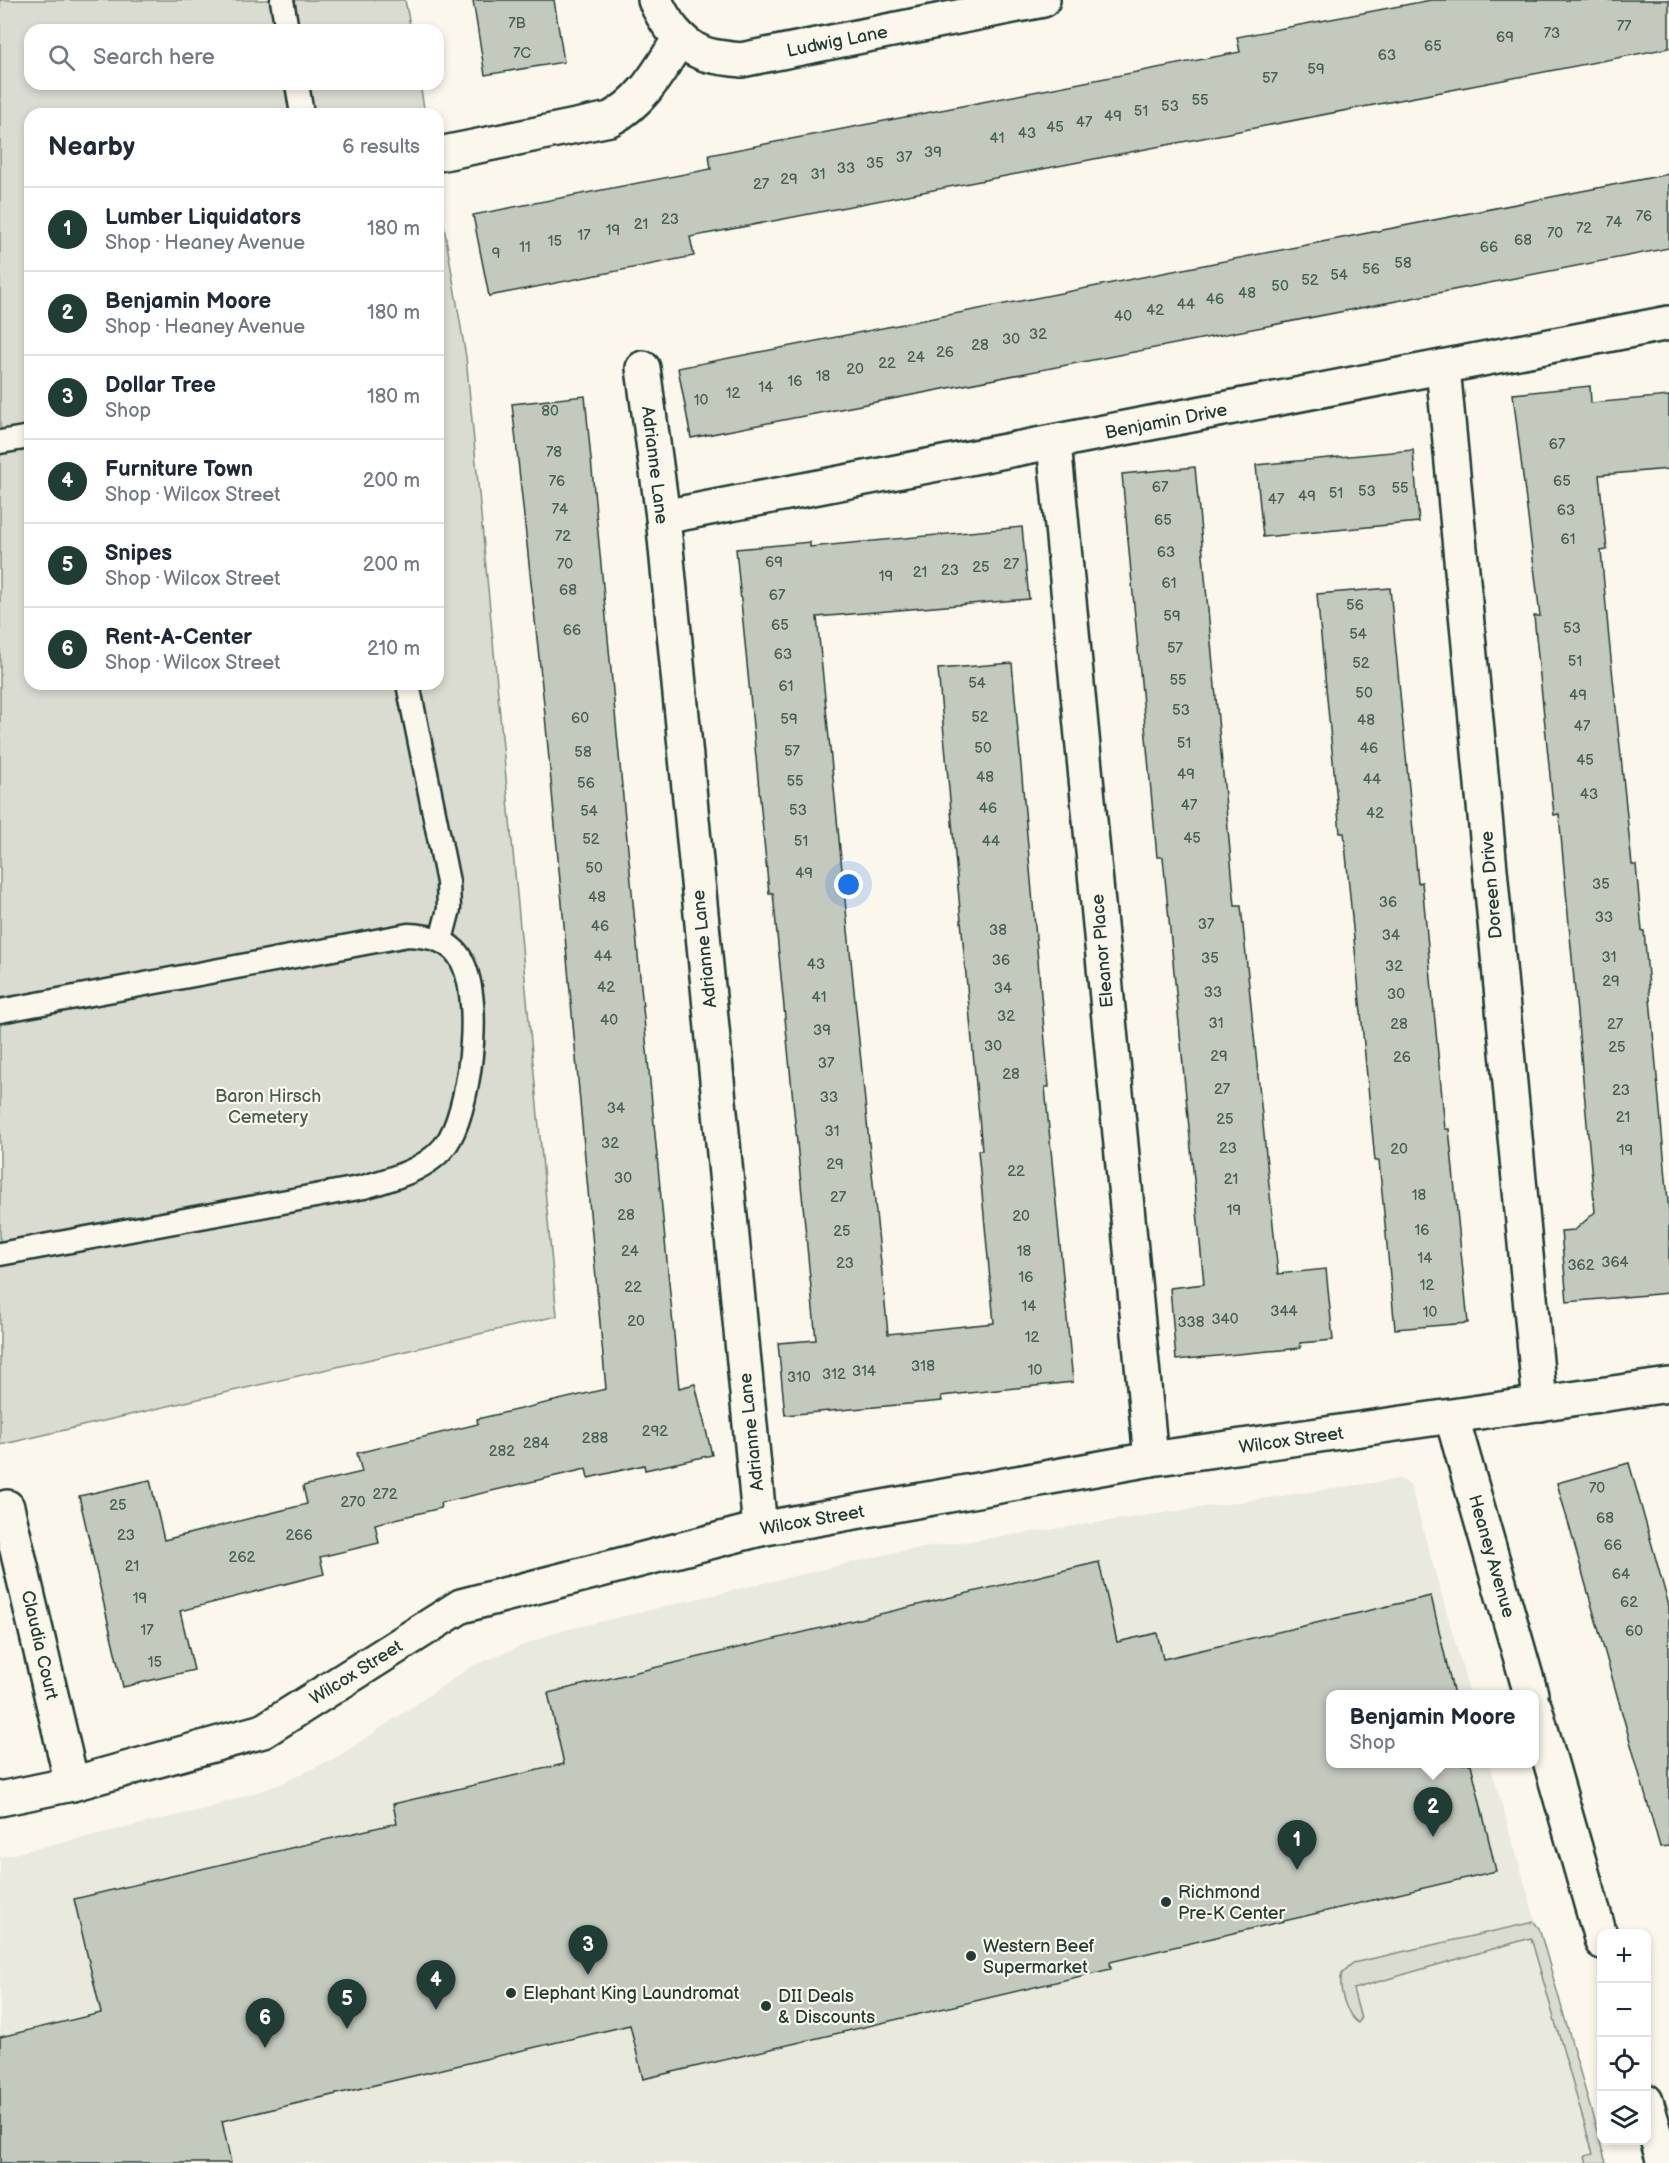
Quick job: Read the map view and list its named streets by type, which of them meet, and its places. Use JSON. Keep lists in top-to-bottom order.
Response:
{
  "streets": {
    "street": [
      "Ludwig Lane",
      "Benjamin Drive",
      "Adrianne Lane",
      "Doreen Drive",
      "Eleanor Place",
      "Wilcox Street",
      "Heaney Avenue",
      "Claudia Court"
    ]
  },
  "crossings": [
    ["Benjamin Drive", "Adrianne Lane"],
    ["Benjamin Drive", "Doreen Drive"],
    ["Benjamin Drive", "Eleanor Place"],
    ["Adrianne Lane", "Wilcox Street"],
    ["Doreen Drive", "Wilcox Street"],
    ["Eleanor Place", "Wilcox Street"],
    ["Wilcox Street", "Heaney Avenue"],
    ["Wilcox Street", "Claudia Court"]
  ],
  "parks": ["Baron Hirsch Cemetery"],
  "places": [
    "Richmond Pre-K Center",
    "Western Beef Supermarket",
    "Elephant King Laundromat",
    "DII Deals & Discounts"
  ],
  "house_numbers": [
    "7B",
    "77",
    "73",
    "69",
    "65",
    "7C",
    "63",
    "59",
    "57",
    "55",
    "53",
    "51",
    "49",
    "47",
    "45",
    "43",
    "41",
    "39",
    "37",
    "35",
    "33",
    "31",
    "29",
    "27",
    "76",
    "23",
    "74",
    "21",
    "72",
    "19",
    "70",
    "17",
    "68",
    "15",
    "11",
    "66",
    "9",
    "58",
    "56",
    "54",
    "52",
    "50",
    "48",
    "46",
    "44",
    "42",
    "40",
    "32",
    "30",
    "28",
    "26",
    "24",
    "22",
    "20",
    "18",
    "16",
    "14",
    "12",
    "10",
    "80",
    "67",
    "78",
    "76",
    "65",
    "67",
    "55",
    "53",
    "51",
    "49",
    "47",
    "74",
    "63",
    "65",
    "72",
    "61",
    "63",
    "69",
    "70",
    "27",
    "25",
    "23",
    "21",
    "19",
    "61",
    "68",
    "67",
    "56",
    "59",
    "65",
    "53",
    "66",
    "54",
    "57",
    "63",
    "51",
    "52",
    "55",
    "54",
    "61",
    "50",
    "49",
    "53",
    "52",
    "60",
    "59",
    "48",
    "47",
    "51",
    "50",
    "46",
    "57",
    "58",
    "45",
    "49",
    "48",
    "44",
    "55",
    "56",
    "43",
    "47",
    "46",
    "53",
    "54",
    "42",
    "45",
    "52",
    "51",
    "44",
    "50",
    "49",
    "35",
    "48",
    "36",
    "33",
    "37",
    "46",
    "38",
    "34",
    "44",
    "31",
    "35",
    "36",
    "43",
    "32",
    "29",
    "42",
    "34",
    "33",
    "30",
    "41",
    "32",
    "40",
    "31",
    "28",
    "27",
    "39",
    "30",
    "25",
    "29",
    "26",
    "37",
    "28",
    "27",
    "23",
    "33",
    "34",
    "21",
    "25",
    "31",
    "32",
    "23",
    "20",
    "19",
    "29",
    "22",
    "30",
    "21",
    "18",
    "27",
    "19",
    "28",
    "20",
    "16",
    "25",
    "24",
    "18",
    "14",
    "364",
    "23",
    "362",
    "16",
    "12",
    "22",
    "14",
    "344",
    "10",
    "340",
    "20",
    "338",
    "12",
    "318",
    "10",
    "314",
    "312",
    "310",
    "292",
    "288",
    "284",
    "282",
    "70",
    "272",
    "270",
    "25",
    "68",
    "23",
    "266",
    "66",
    "262",
    "21",
    "64",
    "19",
    "62",
    "17",
    "60",
    "15"
  ],
  "page": {
    "search": "Search here",
    "heading": ["Nearby", "6 results"],
    "list": [
      {
        "mark": "1",
        "name": "Lumber Liquidators",
        "note": "Shop · Heaney Avenue",
        "value": "180 m"
      },
      {
        "mark": "2",
        "name": "Benjamin Moore",
        "note": "Shop · Heaney Avenue",
        "value": "180 m"
      },
      {
        "mark": "3",
        "name": "Dollar Tree",
        "note": "Shop",
        "value": "180 m"
      },
      {
        "mark": "4",
        "name": "Furniture Town",
        "note": "Shop · Wilcox Street",
        "value": "200 m"
      },
      {
        "mark": "5",
        "name": "Snipes",
        "note": "Shop · Wilcox Street",
        "value": "200 m"
      },
      {
        "mark": "6",
        "name": "Rent-A-Center",
        "note": "Shop · Wilcox Street",
        "value": "210 m"
      }
    ],
    "popup": ["Benjamin Moore", "Shop"],
    "pins": [
      "2",
      "1",
      "3",
      "4",
      "5",
      "6"
    ],
    "map_buttons": ["+", "−"]
  }
}
